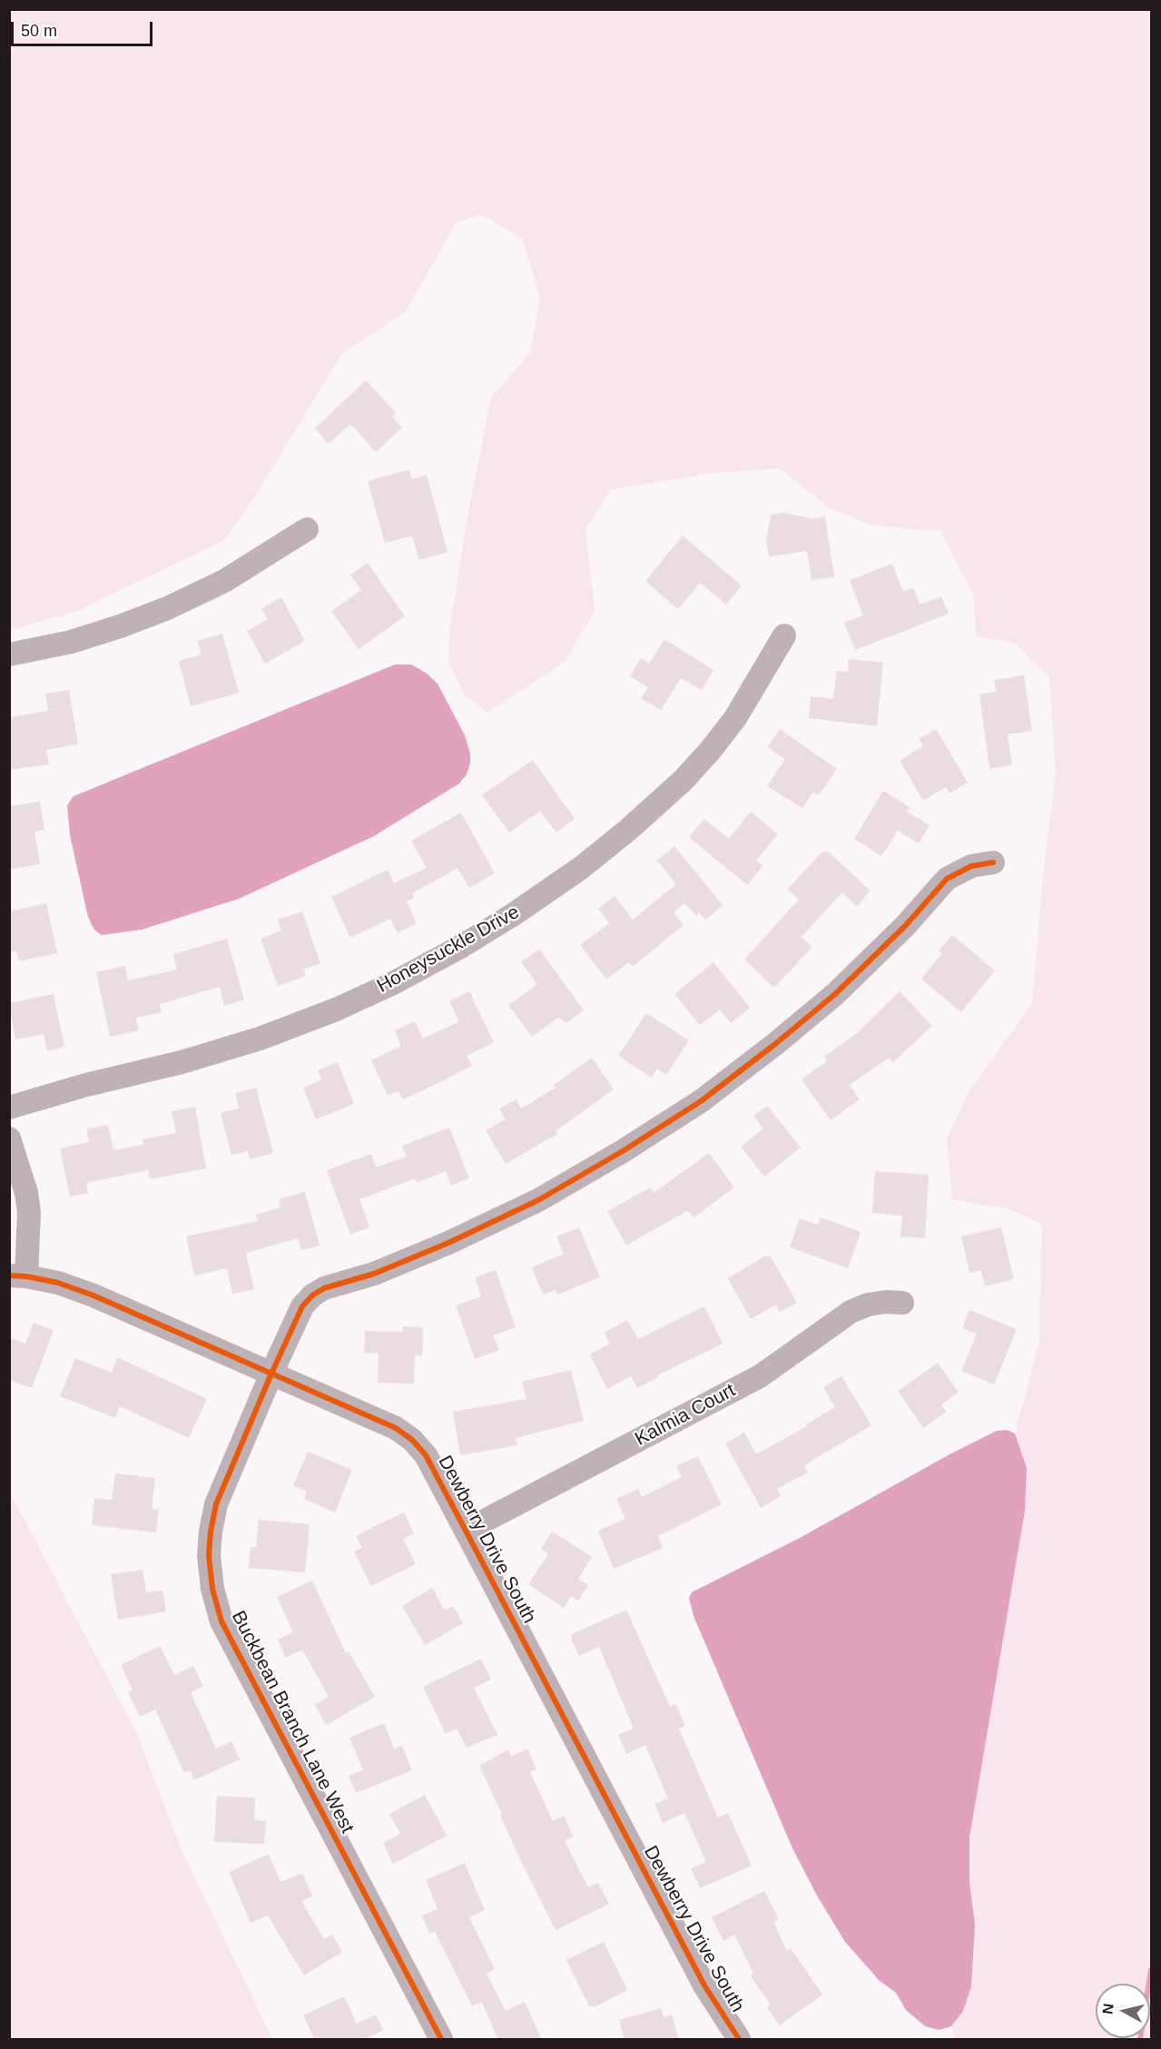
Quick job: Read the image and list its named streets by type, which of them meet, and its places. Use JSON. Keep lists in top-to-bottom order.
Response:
{
  "streets": {
    "street": [
      "Honeysuckle Drive",
      "Kalmia Court",
      "Dewberry Drive South",
      "Buckbean Branch Lane West"
    ]
  },
  "crossings": [
    ["Kalmia Court", "Dewberry Drive South"],
    ["Dewberry Drive South", "Buckbean Branch Lane West"]
  ],
  "scale_bar": "50 m",
  "north": "left"
}
